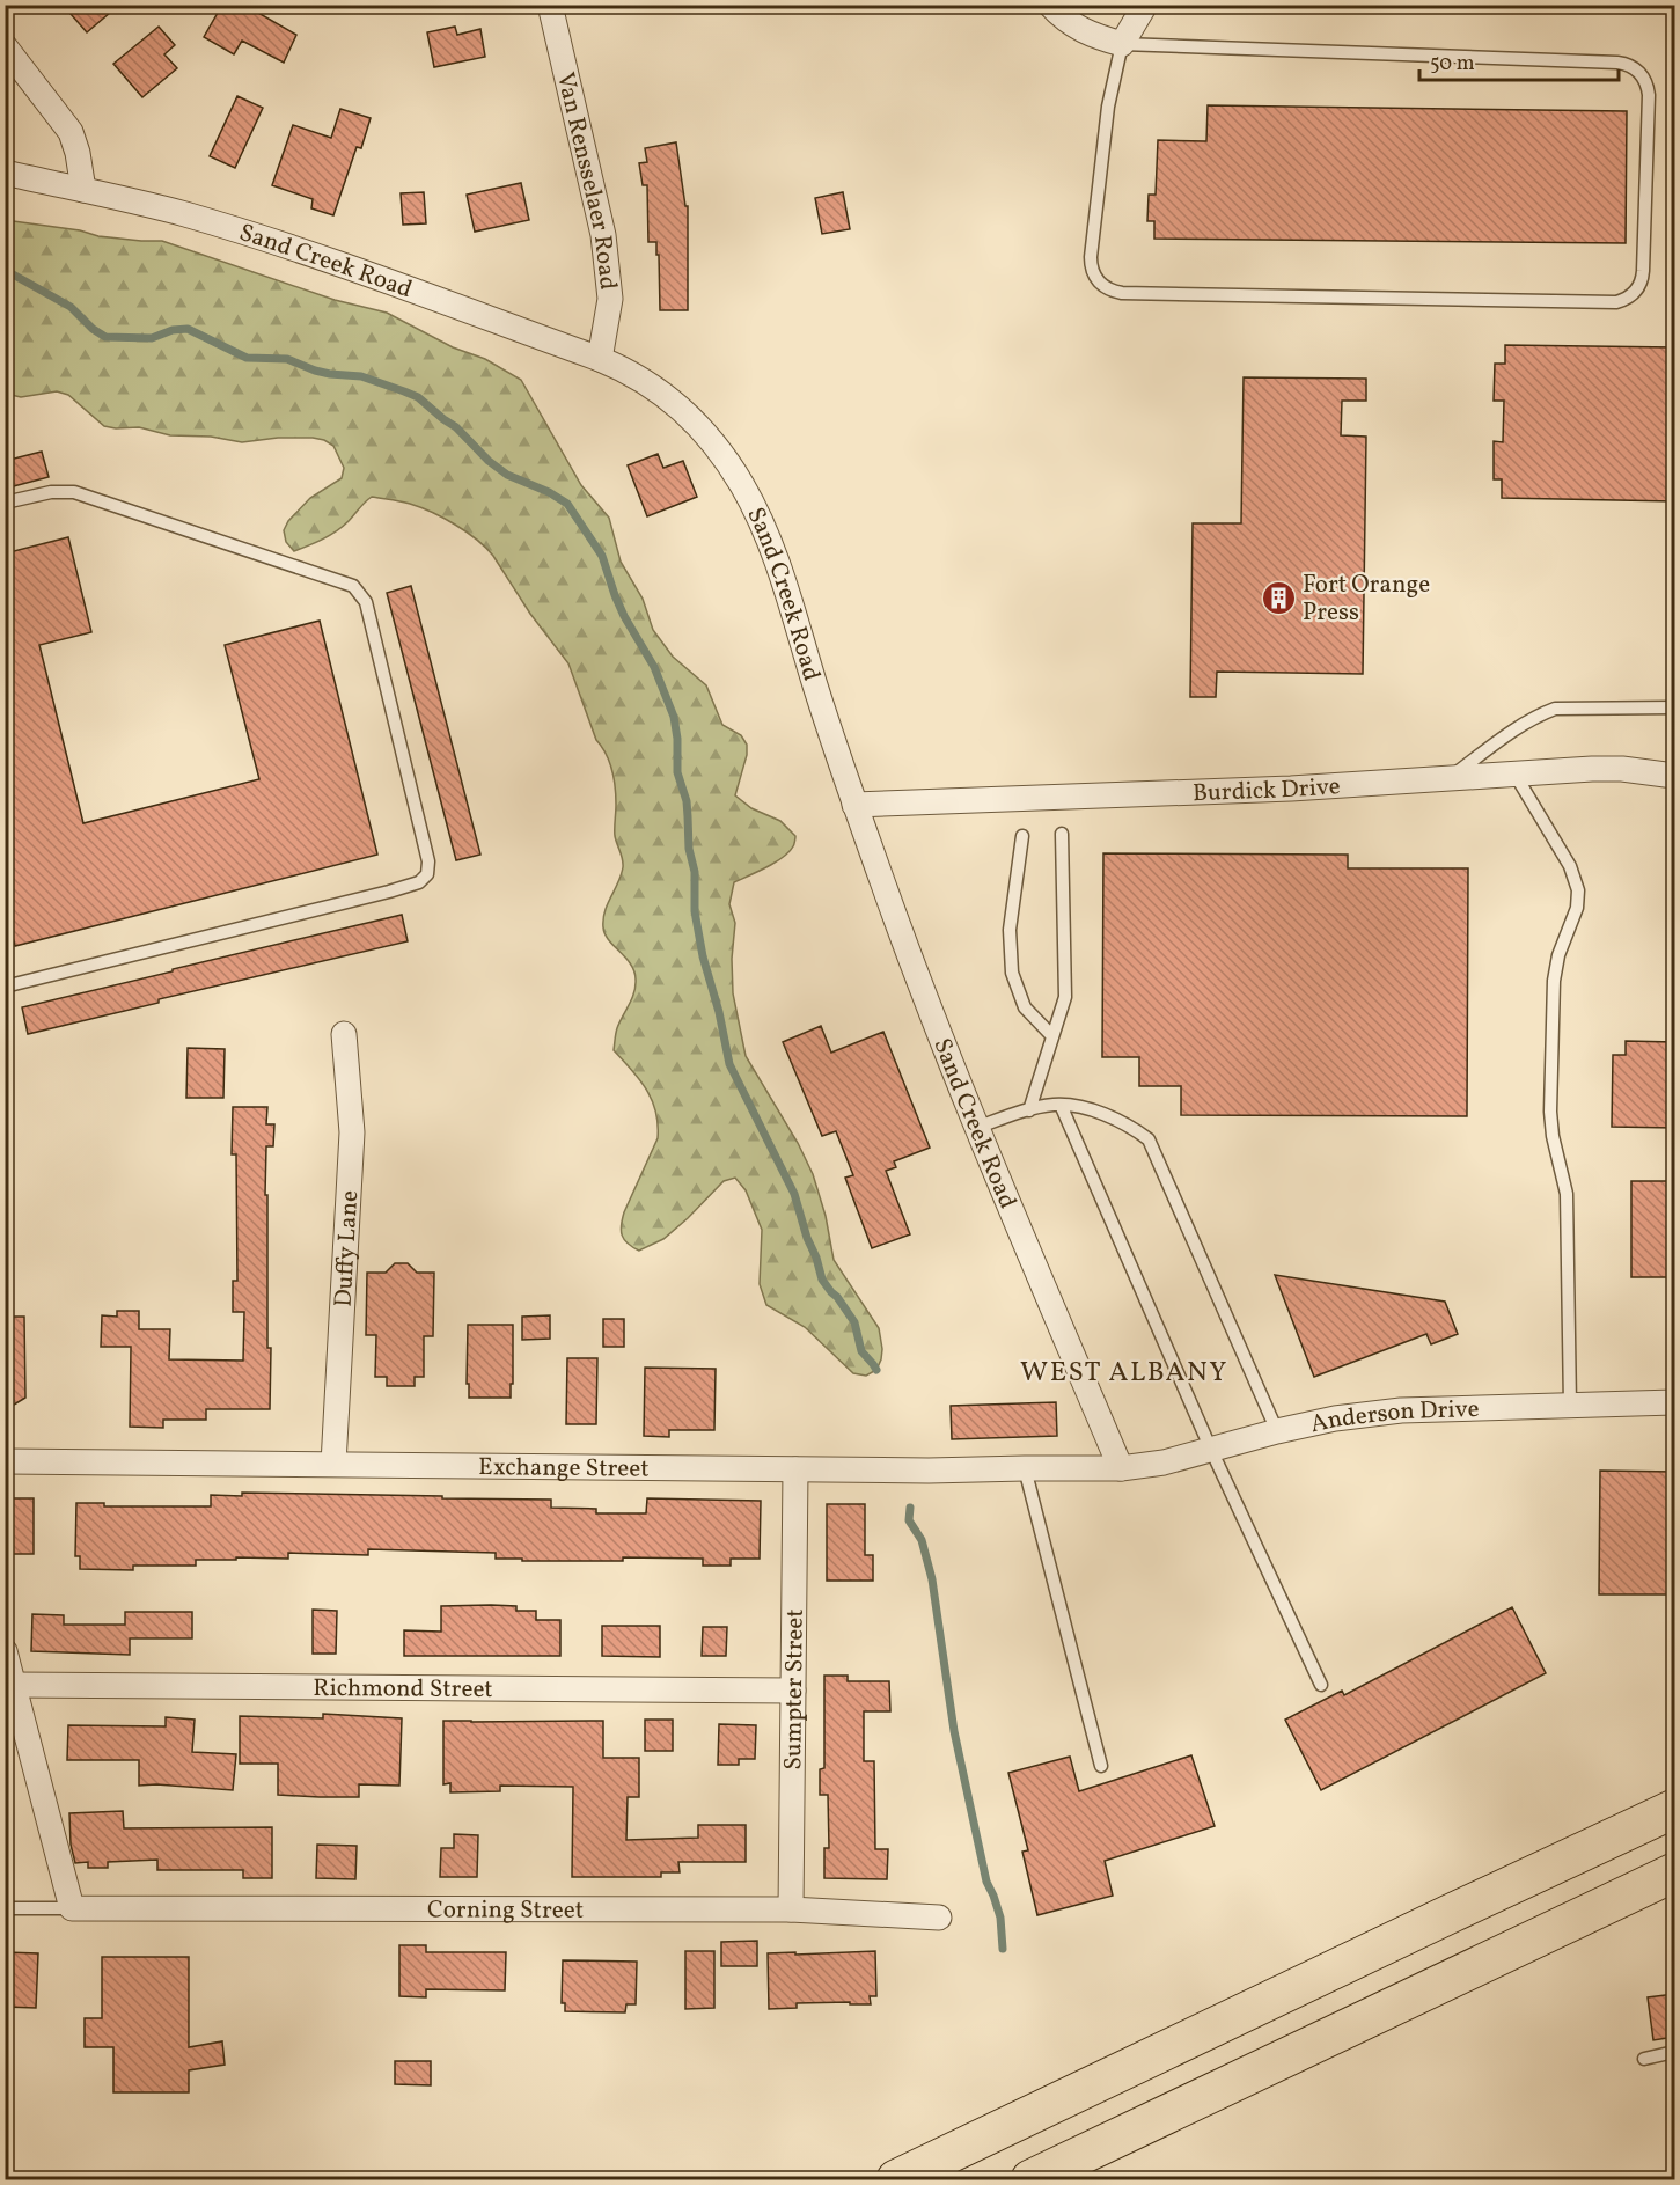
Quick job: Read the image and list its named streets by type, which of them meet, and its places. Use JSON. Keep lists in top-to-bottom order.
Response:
{
  "streets": {
    "street": [
      "Van Rensselaer Road",
      "Sand Creek Road",
      "Burdick Drive",
      "Duffy Lane",
      "Anderson Drive",
      "Exchange Street",
      "Richmond Street",
      "Sumpter Street",
      "Corning Street"
    ]
  },
  "crossings": [
    ["Van Rensselaer Road", "Sand Creek Road"],
    ["Sand Creek Road", "Burdick Drive"],
    ["Sand Creek Road", "Anderson Drive"],
    ["Sand Creek Road", "Exchange Street"],
    ["Duffy Lane", "Exchange Street"],
    ["Anderson Drive", "Exchange Street"],
    ["Exchange Street", "Sumpter Street"],
    ["Richmond Street", "Sumpter Street"],
    ["Sumpter Street", "Corning Street"]
  ],
  "districts": ["WEST ALBANY"],
  "places": {
    "building": ["Fort Orange Press"]
  },
  "scale_bar": "50 m"
}
